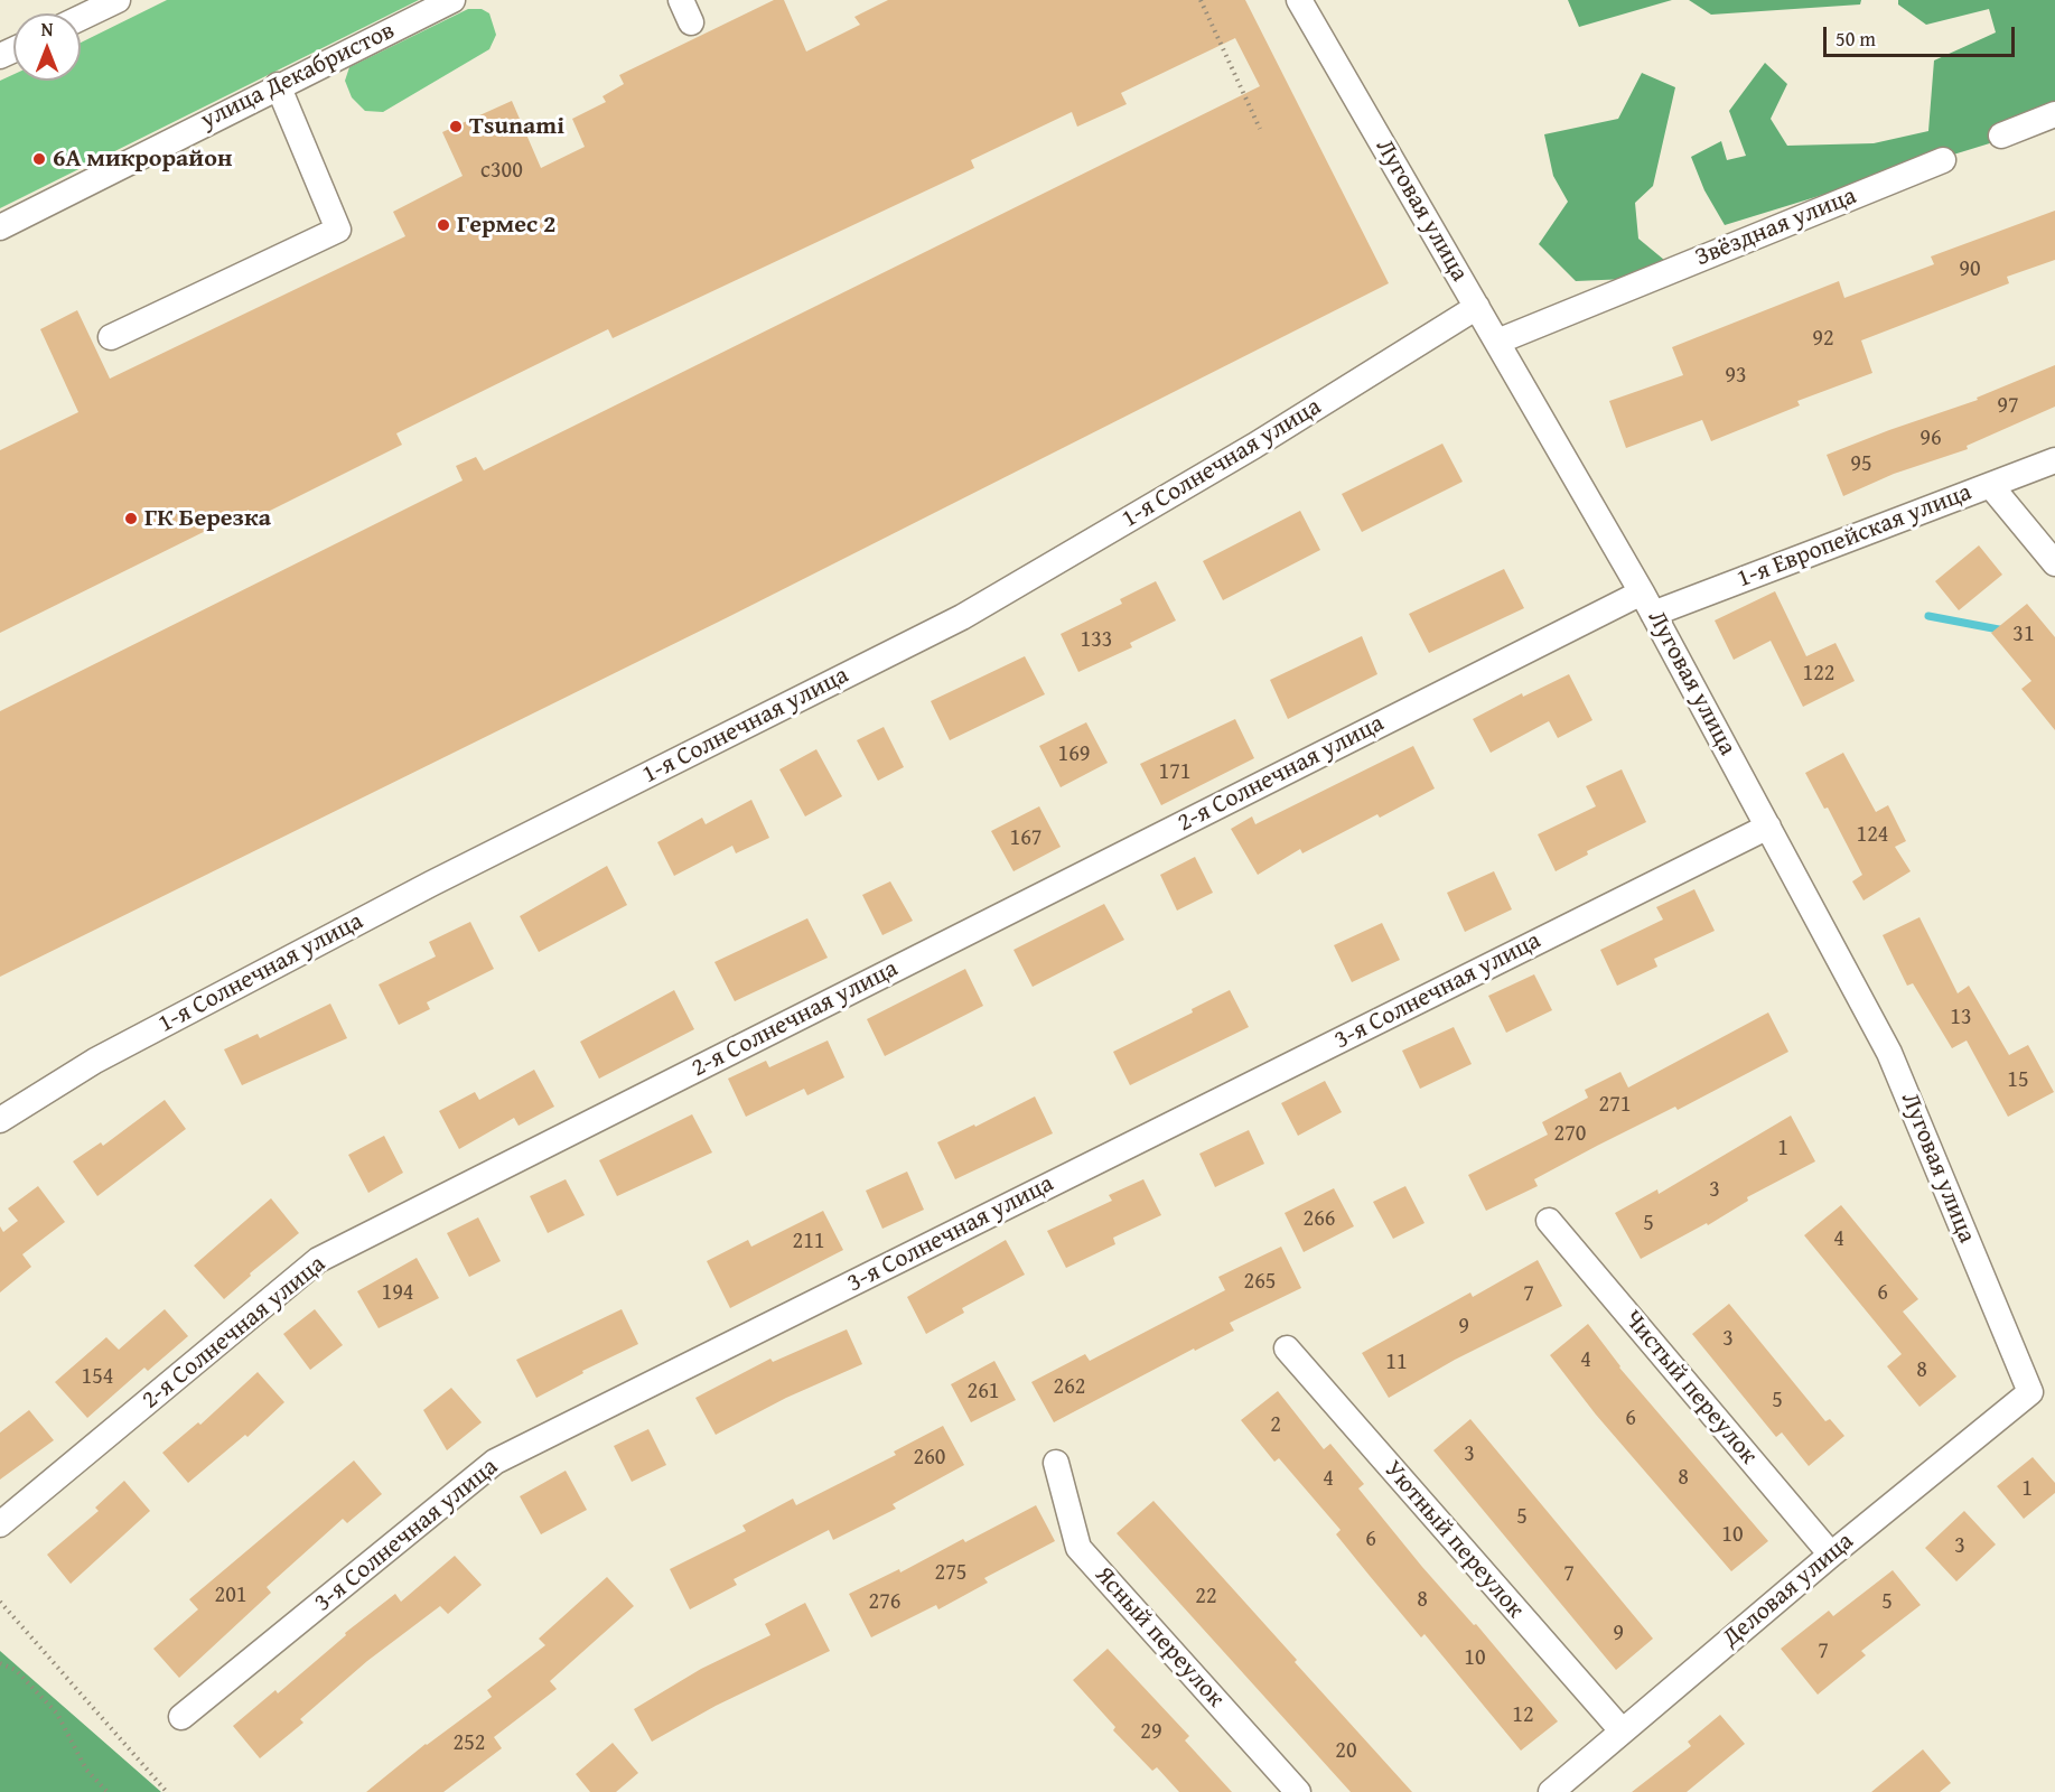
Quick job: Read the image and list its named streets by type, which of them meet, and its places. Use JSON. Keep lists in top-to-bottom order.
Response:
{
  "streets": {
    "street": [
      "улица Декабристов",
      "Луговая улица",
      "Звёздная улица",
      "1-я Солнечная улица",
      "1-я Европейская улица",
      "2-я Солнечная улица",
      "3-я Солнечная улица",
      "Чистый переулок",
      "Уютный переулок",
      "Деловая улица",
      "Ясный переулок"
    ]
  },
  "crossings": [
    ["Луговая улица", "Звёздная улица"],
    ["Луговая улица", "1-я Солнечная улица"],
    ["Луговая улица", "1-я Европейская улица"],
    ["Луговая улица", "2-я Солнечная улица"],
    ["Луговая улица", "3-я Солнечная улица"],
    ["Луговая улица", "Деловая улица"],
    ["1-я Европейская улица", "2-я Солнечная улица"],
    ["Чистый переулок", "Деловая улица"],
    ["Уютный переулок", "Деловая улица"]
  ],
  "places": [
    "Tsunami",
    "6А микрорайон",
    "Гермес 2",
    "ГК Березка"
  ],
  "house_numbers": [
    "с300",
    "90",
    "92",
    "93",
    "97",
    "96",
    "95",
    "31",
    "133",
    "122",
    "169",
    "171",
    "124",
    "167",
    "13",
    "15",
    "271",
    "270",
    "1",
    "3",
    "266",
    "5",
    "4",
    "211",
    "265",
    "194",
    "6",
    "7",
    "9",
    "3",
    "4",
    "11",
    "8",
    "154",
    "262",
    "261",
    "5",
    "6",
    "2",
    "3",
    "260",
    "8",
    "4",
    "1",
    "5",
    "10",
    "6",
    "3",
    "275",
    "7",
    "201",
    "22",
    "8",
    "276",
    "5",
    "9",
    "7",
    "10",
    "12",
    "29",
    "252",
    "20"
  ],
  "scale_bar": "50 m",
  "north": "top"
}
